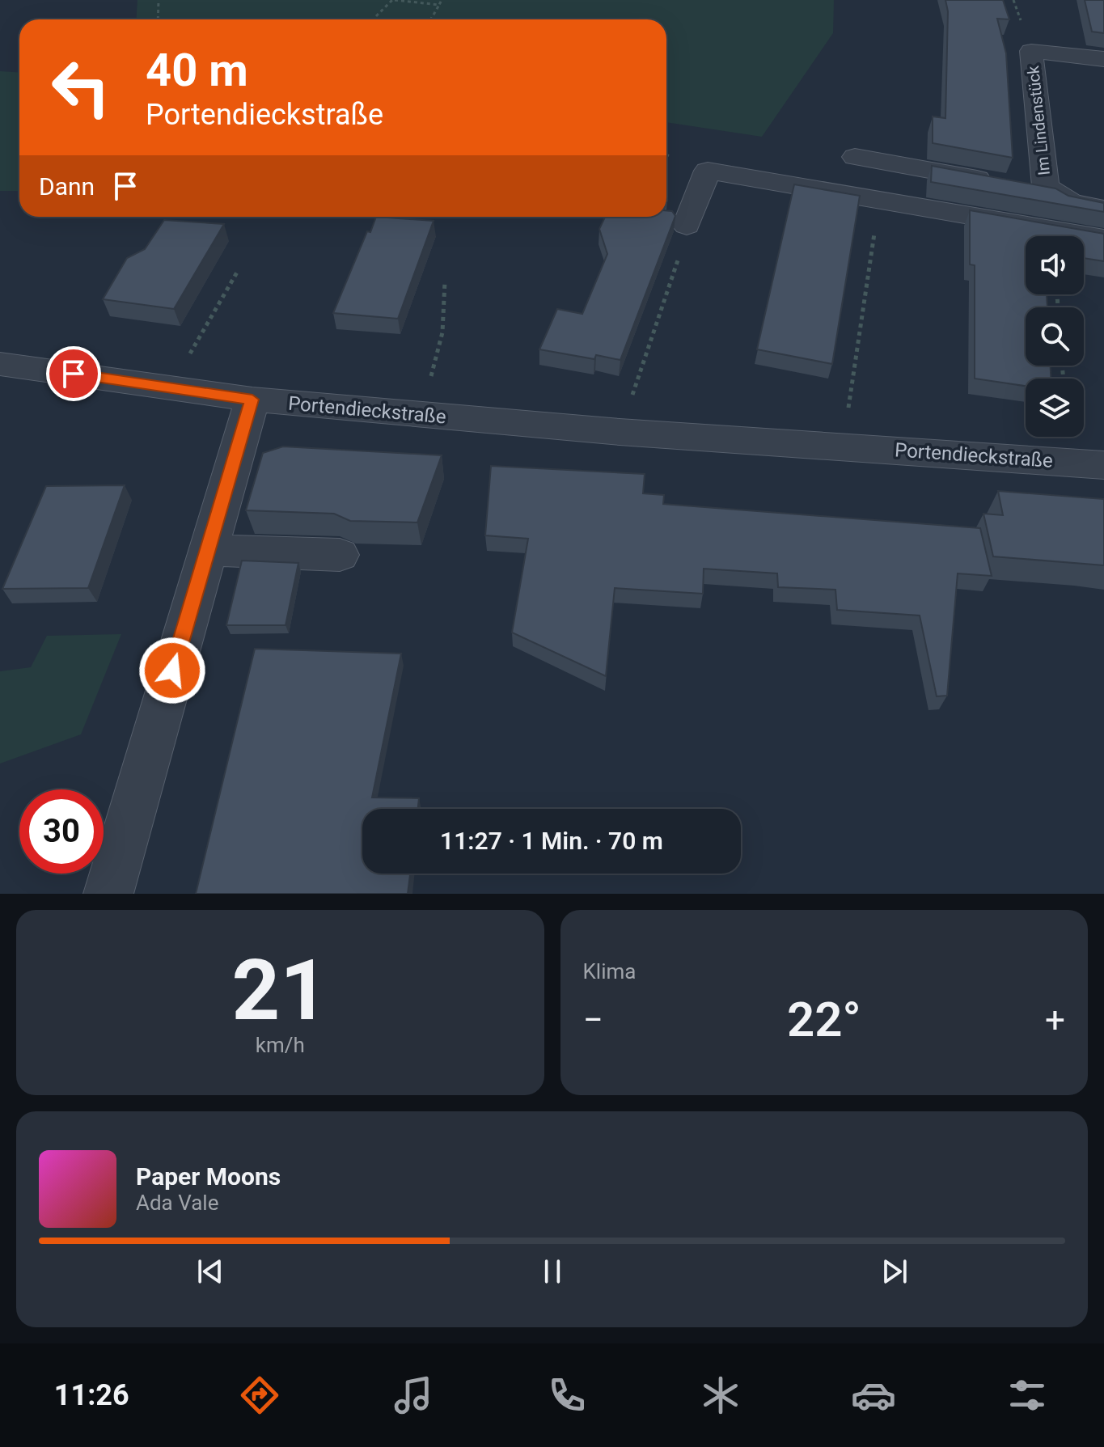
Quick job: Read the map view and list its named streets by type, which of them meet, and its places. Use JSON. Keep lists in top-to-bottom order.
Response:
{
  "streets": {
    "street": ["Im Lindenstück", "Portendieckstraße"]
  },
  "page": {
    "turn": ["40 m", "Portendieckstraße"],
    "then": "Dann",
    "limit": "30",
    "trip": "11:27 · 1 Min. · 70 m",
    "tile": [
      ["21", "km/h"],
      "Klima"
    ],
    "heat": ["−", "22°", "+"],
    "song": ["Paper Moons", "Ada Vale"],
    "tabs": "11:26"
  }
}
